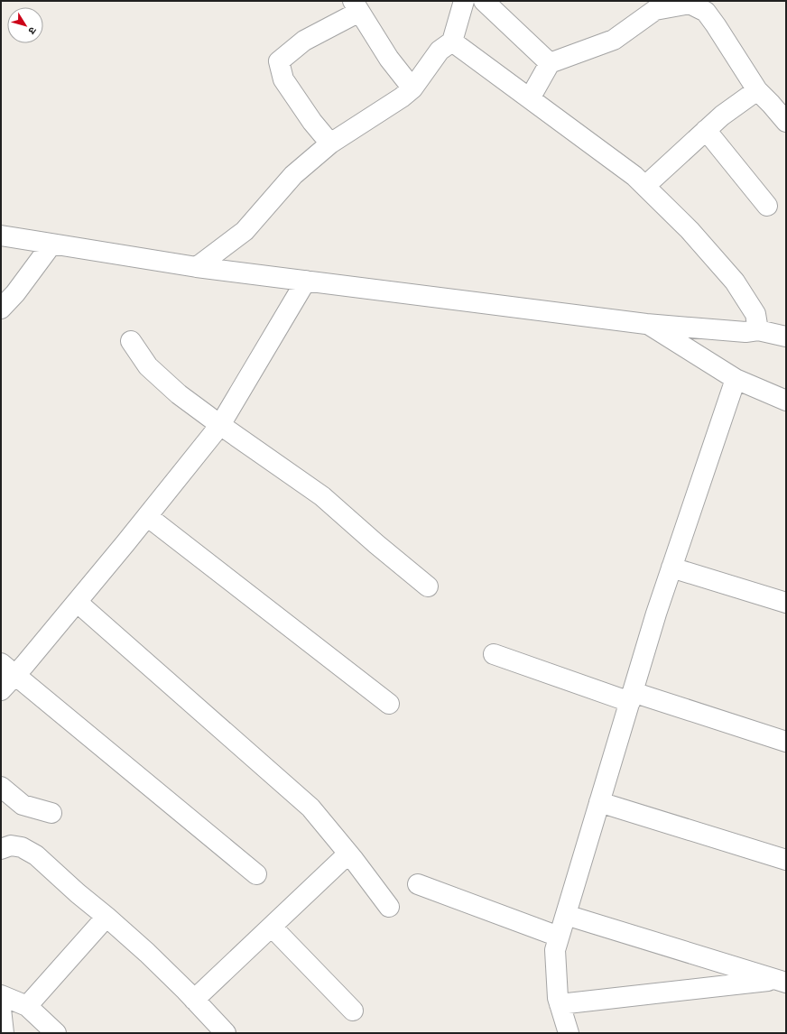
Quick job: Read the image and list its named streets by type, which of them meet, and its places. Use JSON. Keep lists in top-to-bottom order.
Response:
{
  "north": "bottom right"
}
